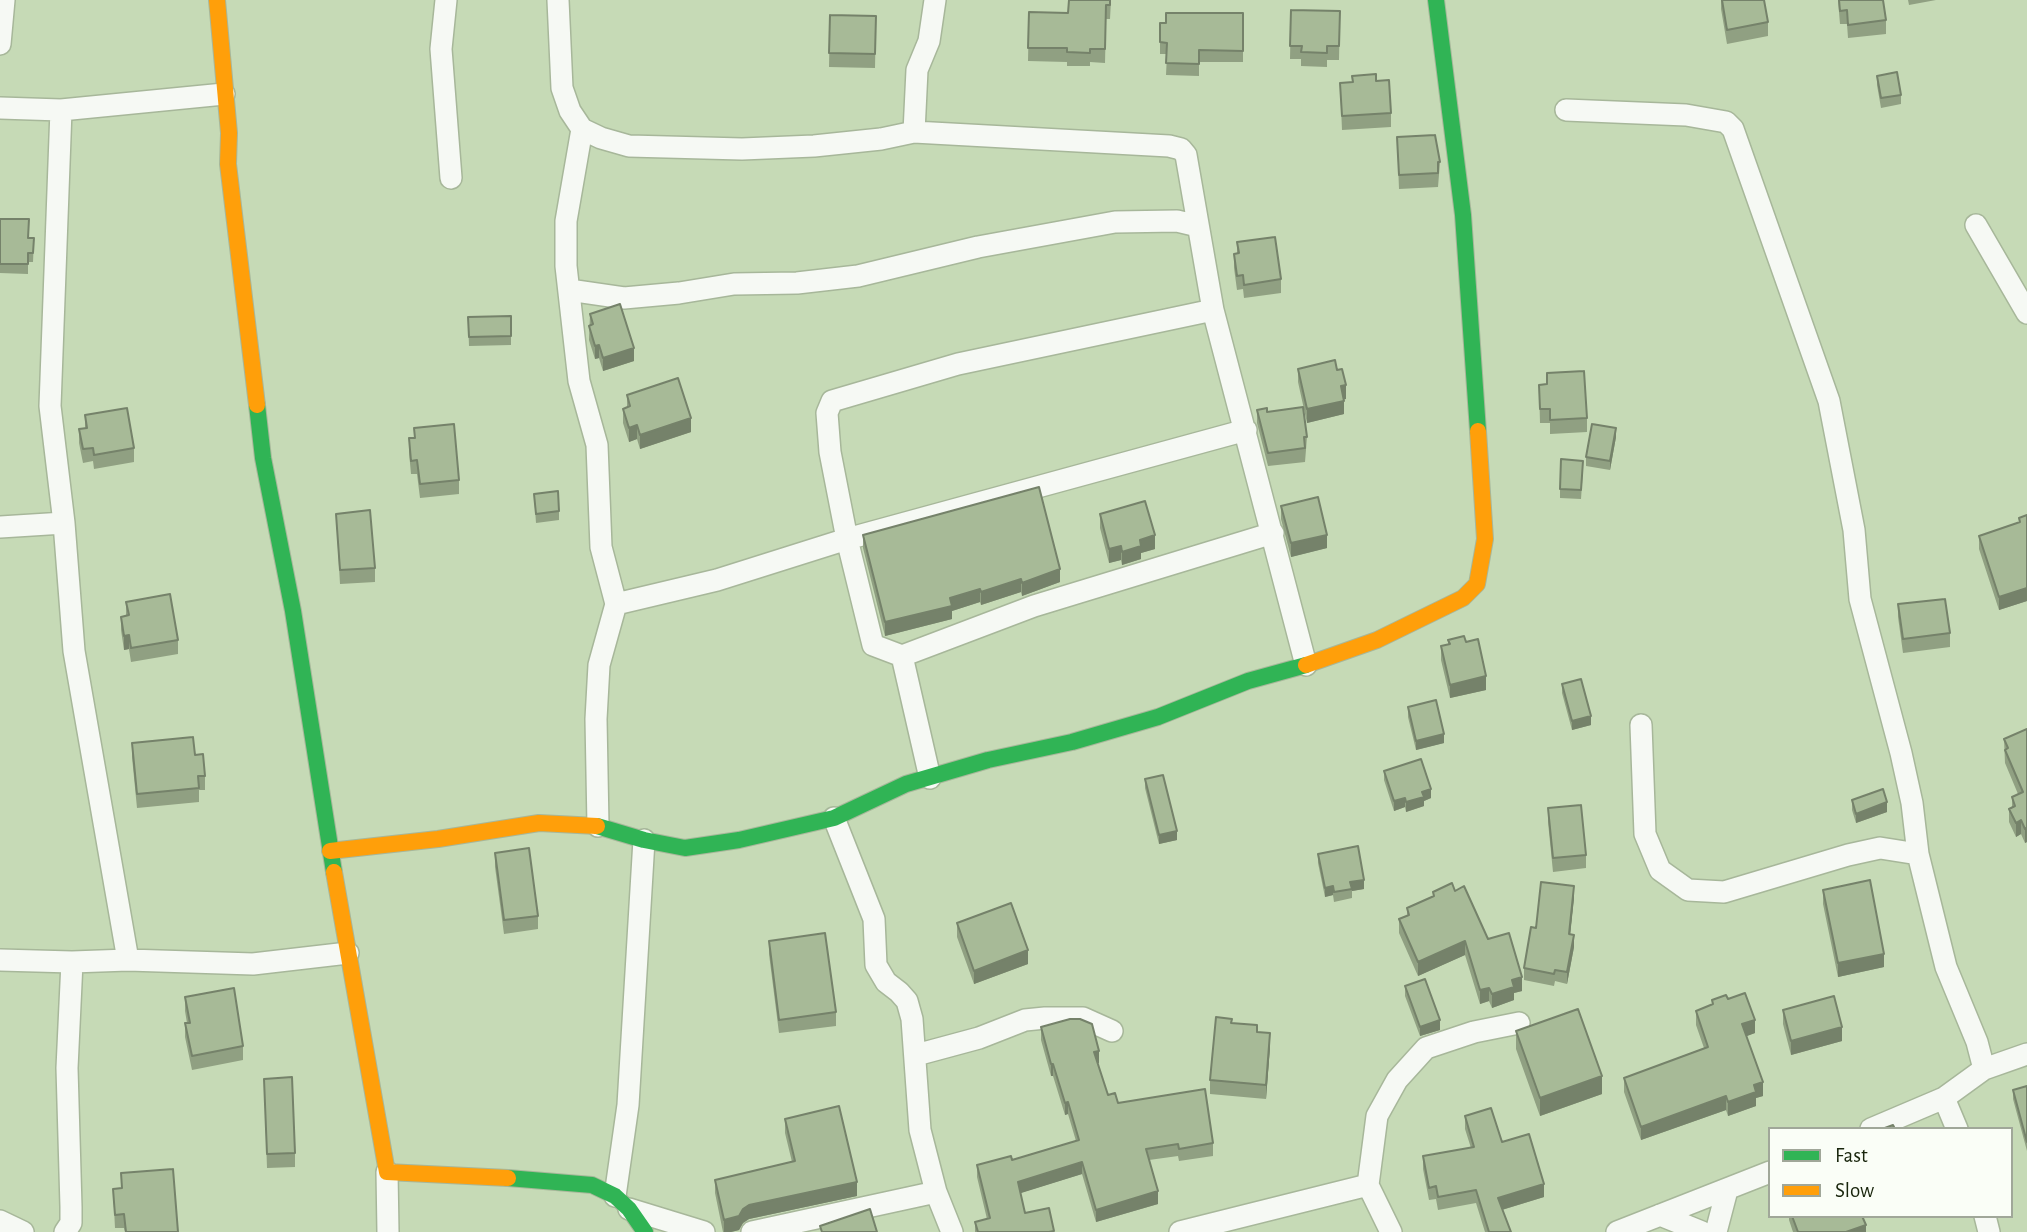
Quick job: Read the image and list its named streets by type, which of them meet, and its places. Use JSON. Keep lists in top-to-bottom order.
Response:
{
  "legend": ["Fast", "Slow"]
}
